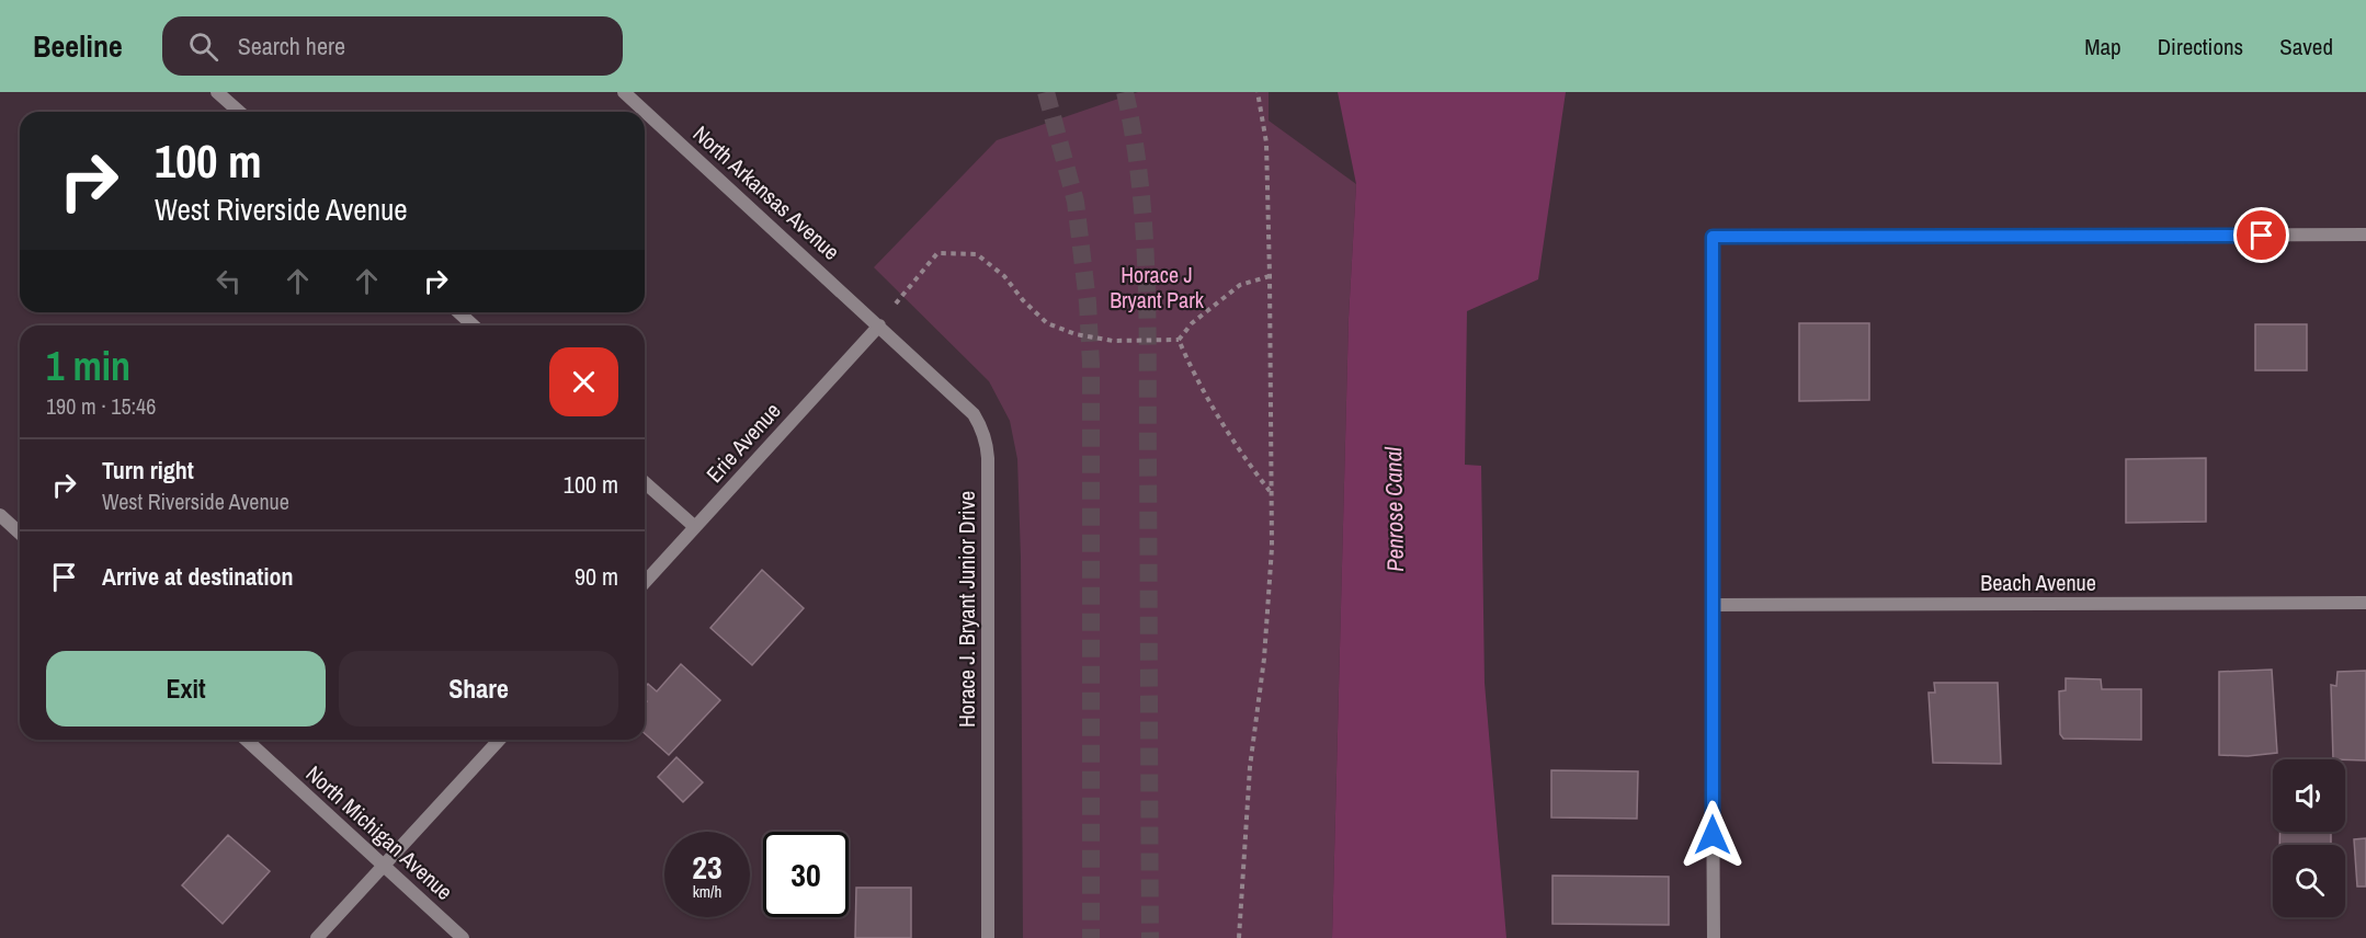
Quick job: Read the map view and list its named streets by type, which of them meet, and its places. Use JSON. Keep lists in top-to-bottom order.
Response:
{
  "streets": {
    "street": [
      "North Arkansas Avenue",
      "Erie Avenue",
      "Beach Avenue",
      "Horace J. Bryant Junior Drive",
      "North Michigan Avenue"
    ]
  },
  "crossings": [
    ["North Arkansas Avenue", "Erie Avenue"],
    ["North Arkansas Avenue", "Horace J. Bryant Junior Drive"],
    ["Erie Avenue", "Horace J. Bryant Junior Drive"]
  ],
  "water": ["Penrose Canal"],
  "parks": ["Horace J Bryant Park"],
  "page": {
    "header": "Beeline",
    "search": "Search here",
    "nav": ["Map", "Directions", "Saved"],
    "turn": ["100 m", "West Riverside Avenue"],
    "heading": ["1 min", "190 m · 15:46"],
    "list": [
      {
        "name": "Turn right",
        "note": "West Riverside Avenue",
        "value": "100 m"
      },
      {
        "name": "Arrive at destination",
        "value": "90 m"
      }
    ],
    "buttons": ["Exit", "Share"],
    "speed": "23 km/h",
    "limit": "30"
  }
}
